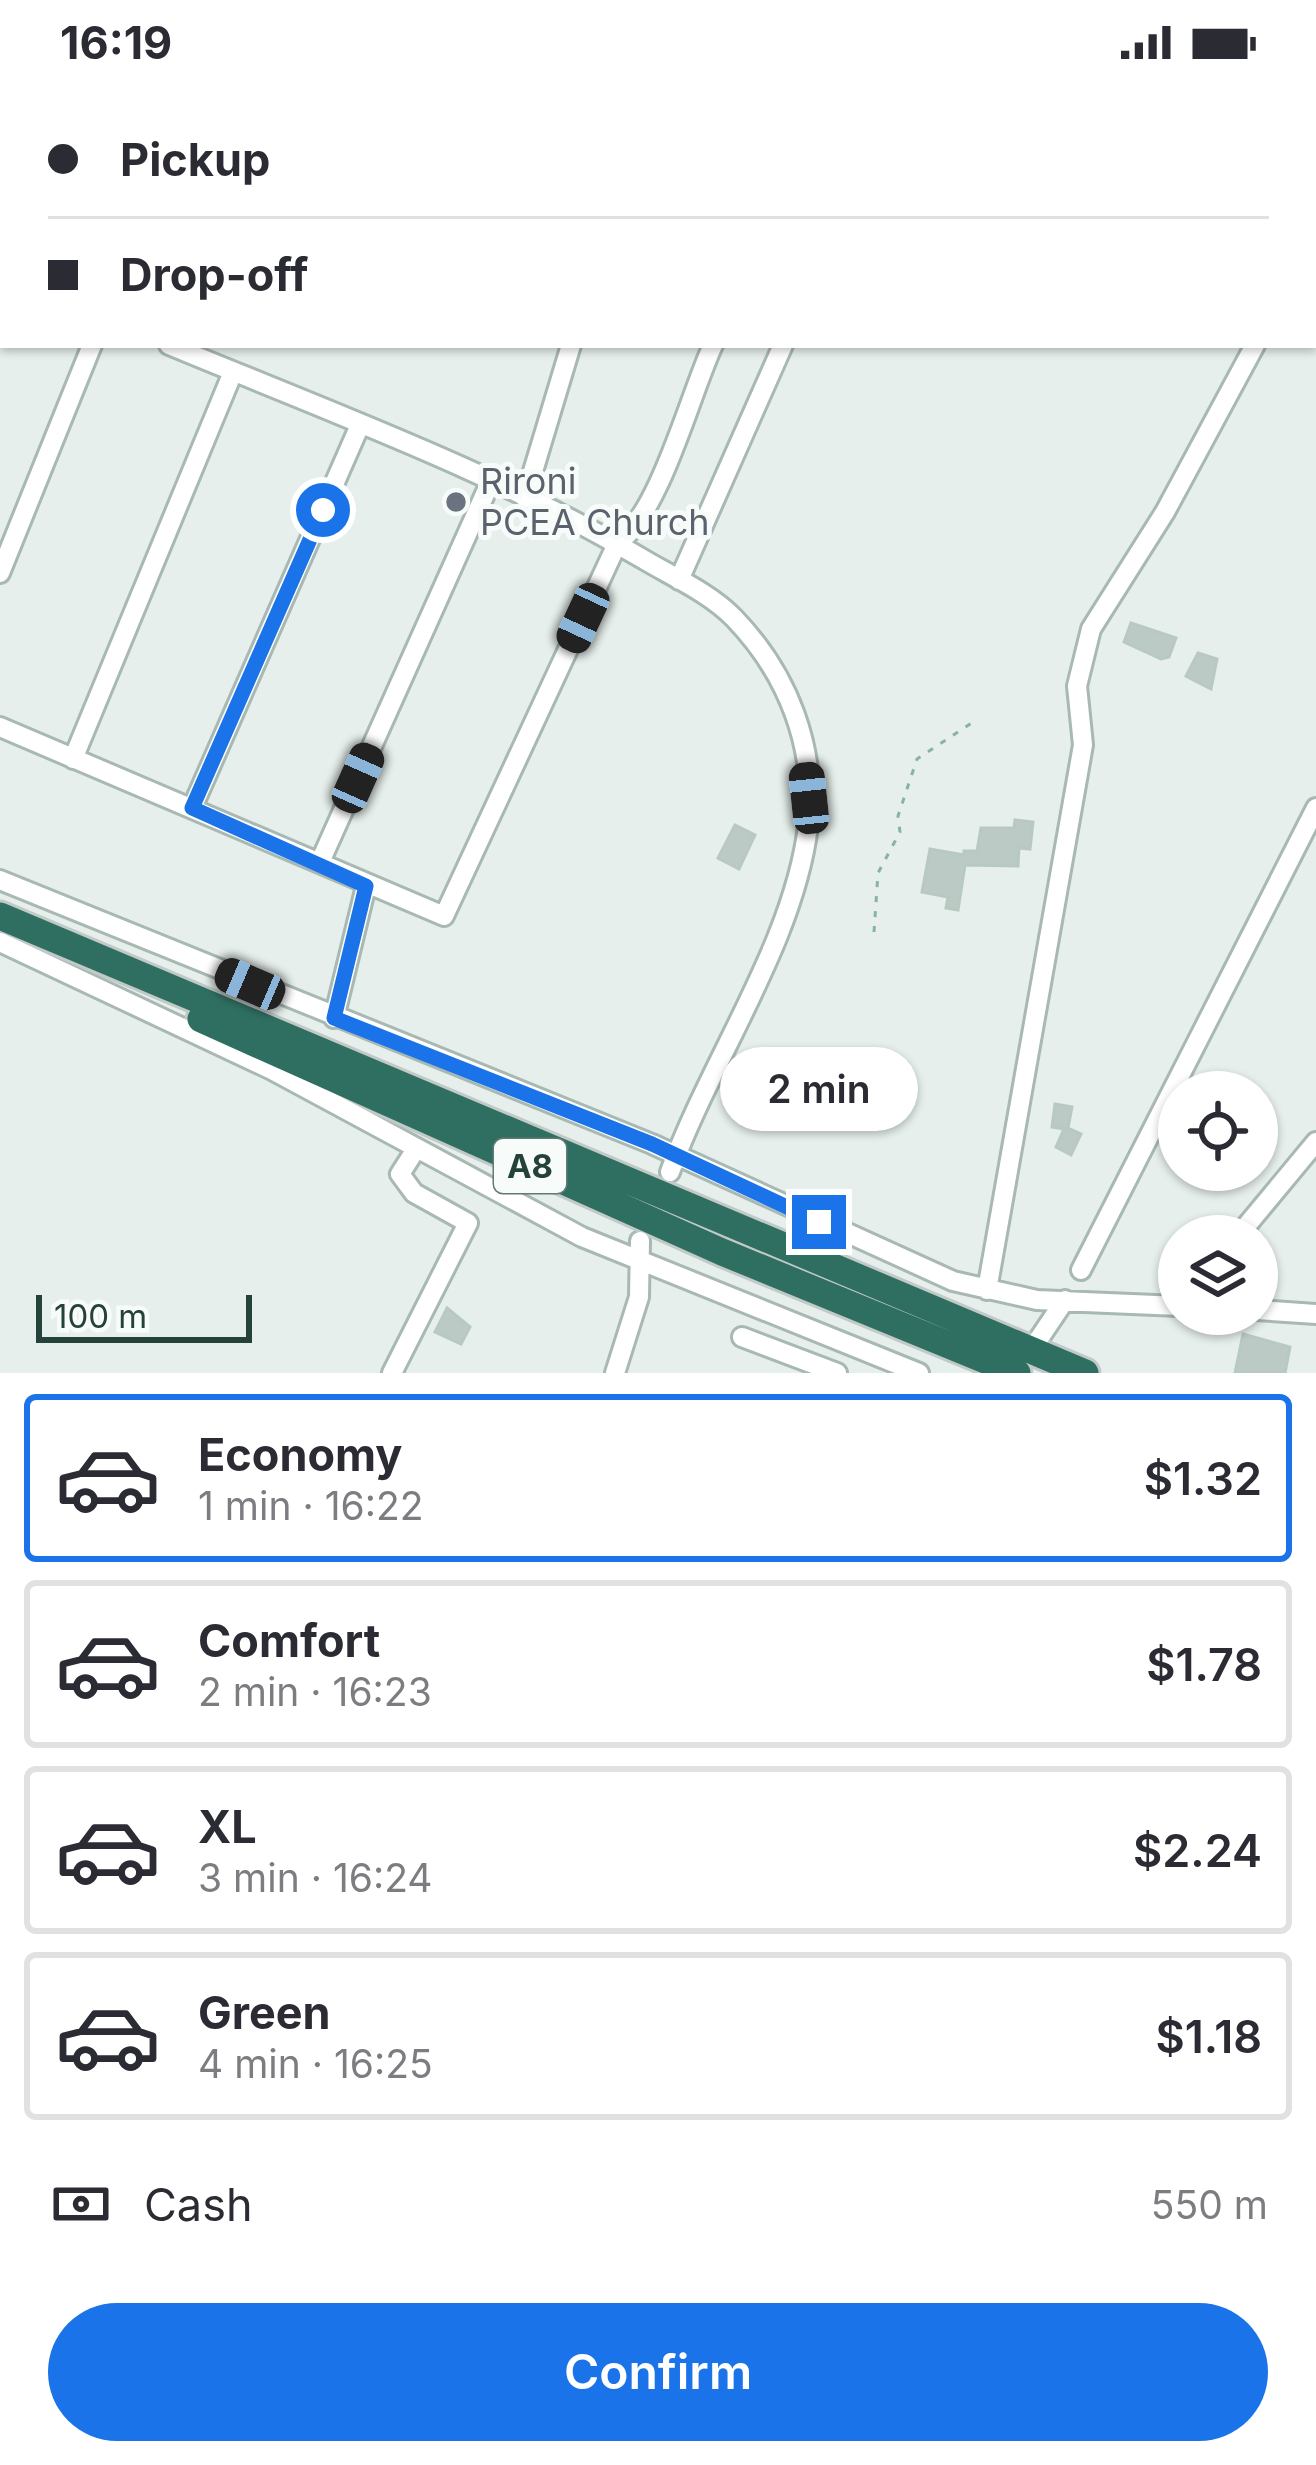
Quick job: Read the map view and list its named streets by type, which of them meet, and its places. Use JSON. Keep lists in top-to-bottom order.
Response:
{
  "streets": {
    "highway": ["A8"]
  },
  "places": ["Rironi PCEA Church"],
  "scale_bar": "100 m",
  "page": {
    "status": "16:19",
    "banner": ["Pickup", "Drop-off"],
    "bubble": "2 min",
    "scale": "100 m",
    "list": [
      {
        "name": "Economy",
        "note": "1 min · 16:22",
        "value": "$1.32"
      },
      {
        "name": "Comfort",
        "note": "2 min · 16:23",
        "value": "$1.78"
      },
      {
        "name": "XL",
        "note": "3 min · 16:24",
        "value": "$2.24"
      },
      {
        "name": "Green",
        "note": "4 min · 16:25",
        "value": "$1.18"
      }
    ],
    "pay": ["Cash", "550 m"],
    "buttons": "Confirm"
  }
}
